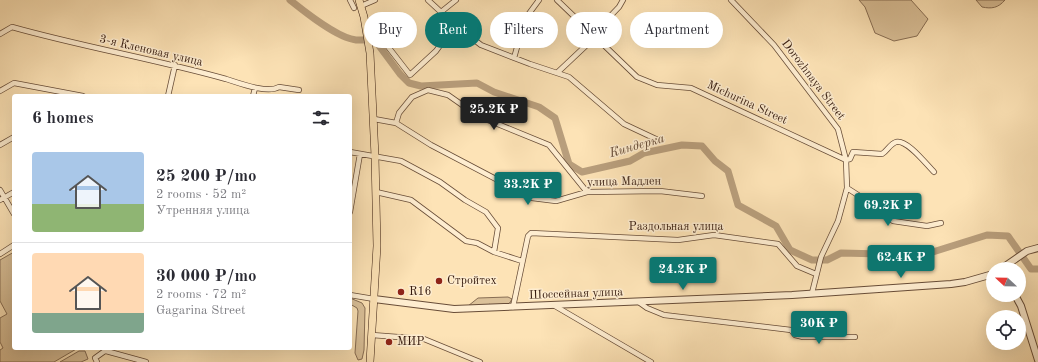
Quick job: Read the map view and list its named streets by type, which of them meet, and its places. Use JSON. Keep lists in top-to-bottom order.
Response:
{
  "streets": {
    "street": [
      "3-я Кленовая улица",
      "Dorozhnaya Street",
      "Michurina Street",
      "улица Мадлен",
      "Раздольная улица",
      "Шоссейная улица"
    ]
  },
  "crossings": [
    ["Dorozhnaya Street", "Michurina Street"],
    ["Dorozhnaya Street", "Раздольная улица"],
    ["Dorozhnaya Street", "Шоссейная улица"],
    ["Раздольная улица", "Шоссейная улица"]
  ],
  "water": ["Киндерка"],
  "places": ["Стройтех", "R16", "МИР"],
  "north": "left",
  "page": {
    "chip": [
      "Buy",
      "Rent",
      "Filters",
      "New",
      "Apartment"
    ],
    "heading": "6 homes",
    "price": [
      "25.2K ₽",
      "33.2K ₽",
      "69.2K ₽",
      "62.4K ₽",
      "24.2K ₽",
      "30K ₽"
    ],
    "list": [
      {
        "name": "25 200 ₽/mo",
        "note": "2 rooms · 52 m² · Утренняя улица"
      },
      {
        "name": "30 000 ₽/mo",
        "note": "2 rooms · 72 m² · Gagarina Street"
      }
    ]
  }
}
